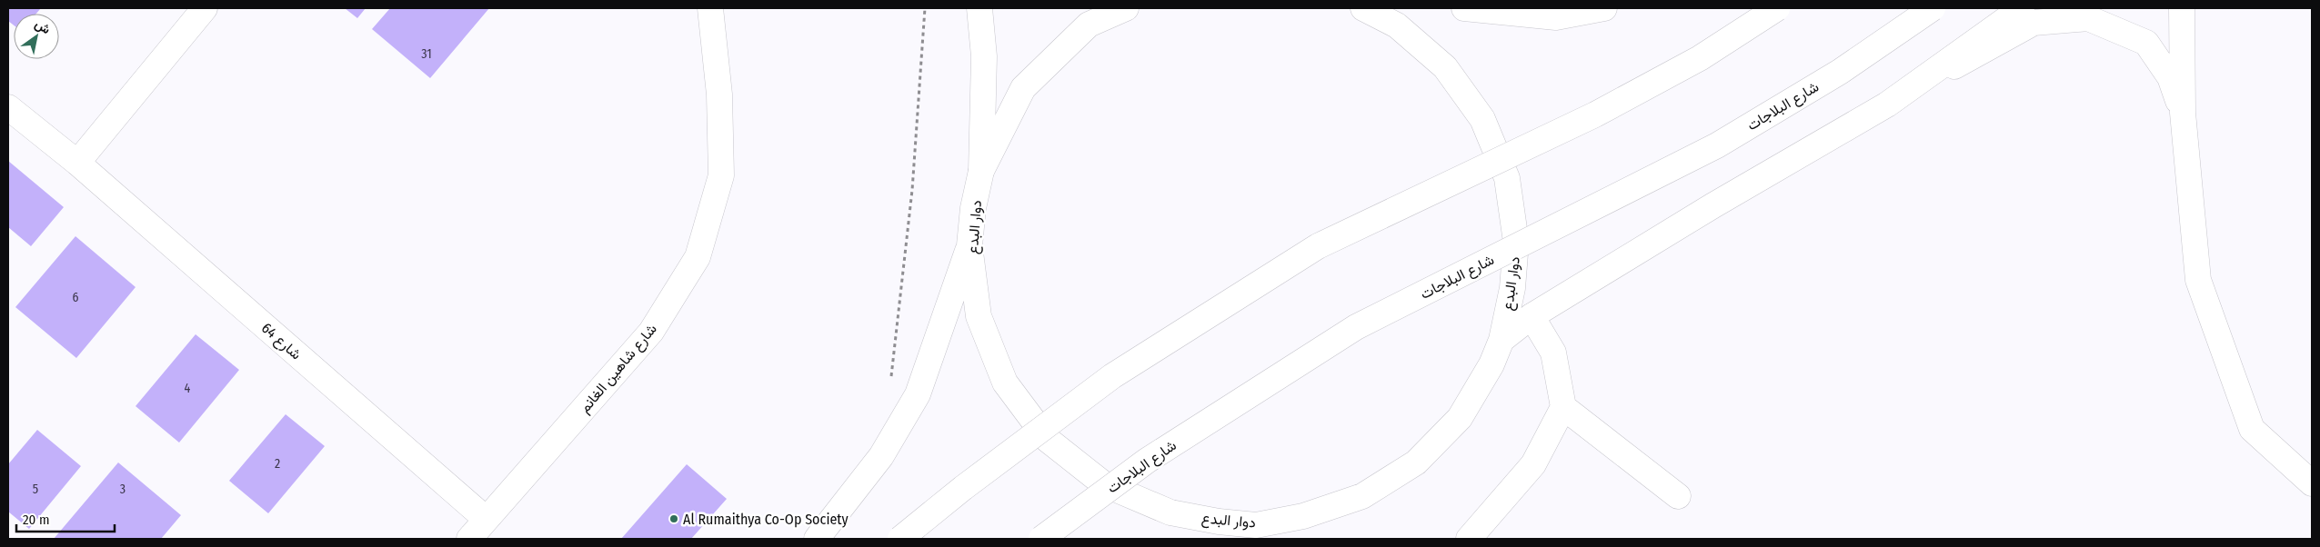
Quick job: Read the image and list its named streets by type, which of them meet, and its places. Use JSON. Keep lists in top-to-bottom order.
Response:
{
  "streets": {
    "main road": [
      "شارع البلاجات",
      "دوار البدع",
      "شارع 64",
      "شارع شاهين الغانم"
    ]
  },
  "crossings": [
    ["شارع 64", "شارع شاهين الغانم"]
  ],
  "places": ["Al Rumaithya Co-Op Society"],
  "house_numbers": [
    "31",
    "6",
    "4",
    "2",
    "5",
    "3"
  ],
  "scale_bar": "20 m",
  "north": "top right"
}
